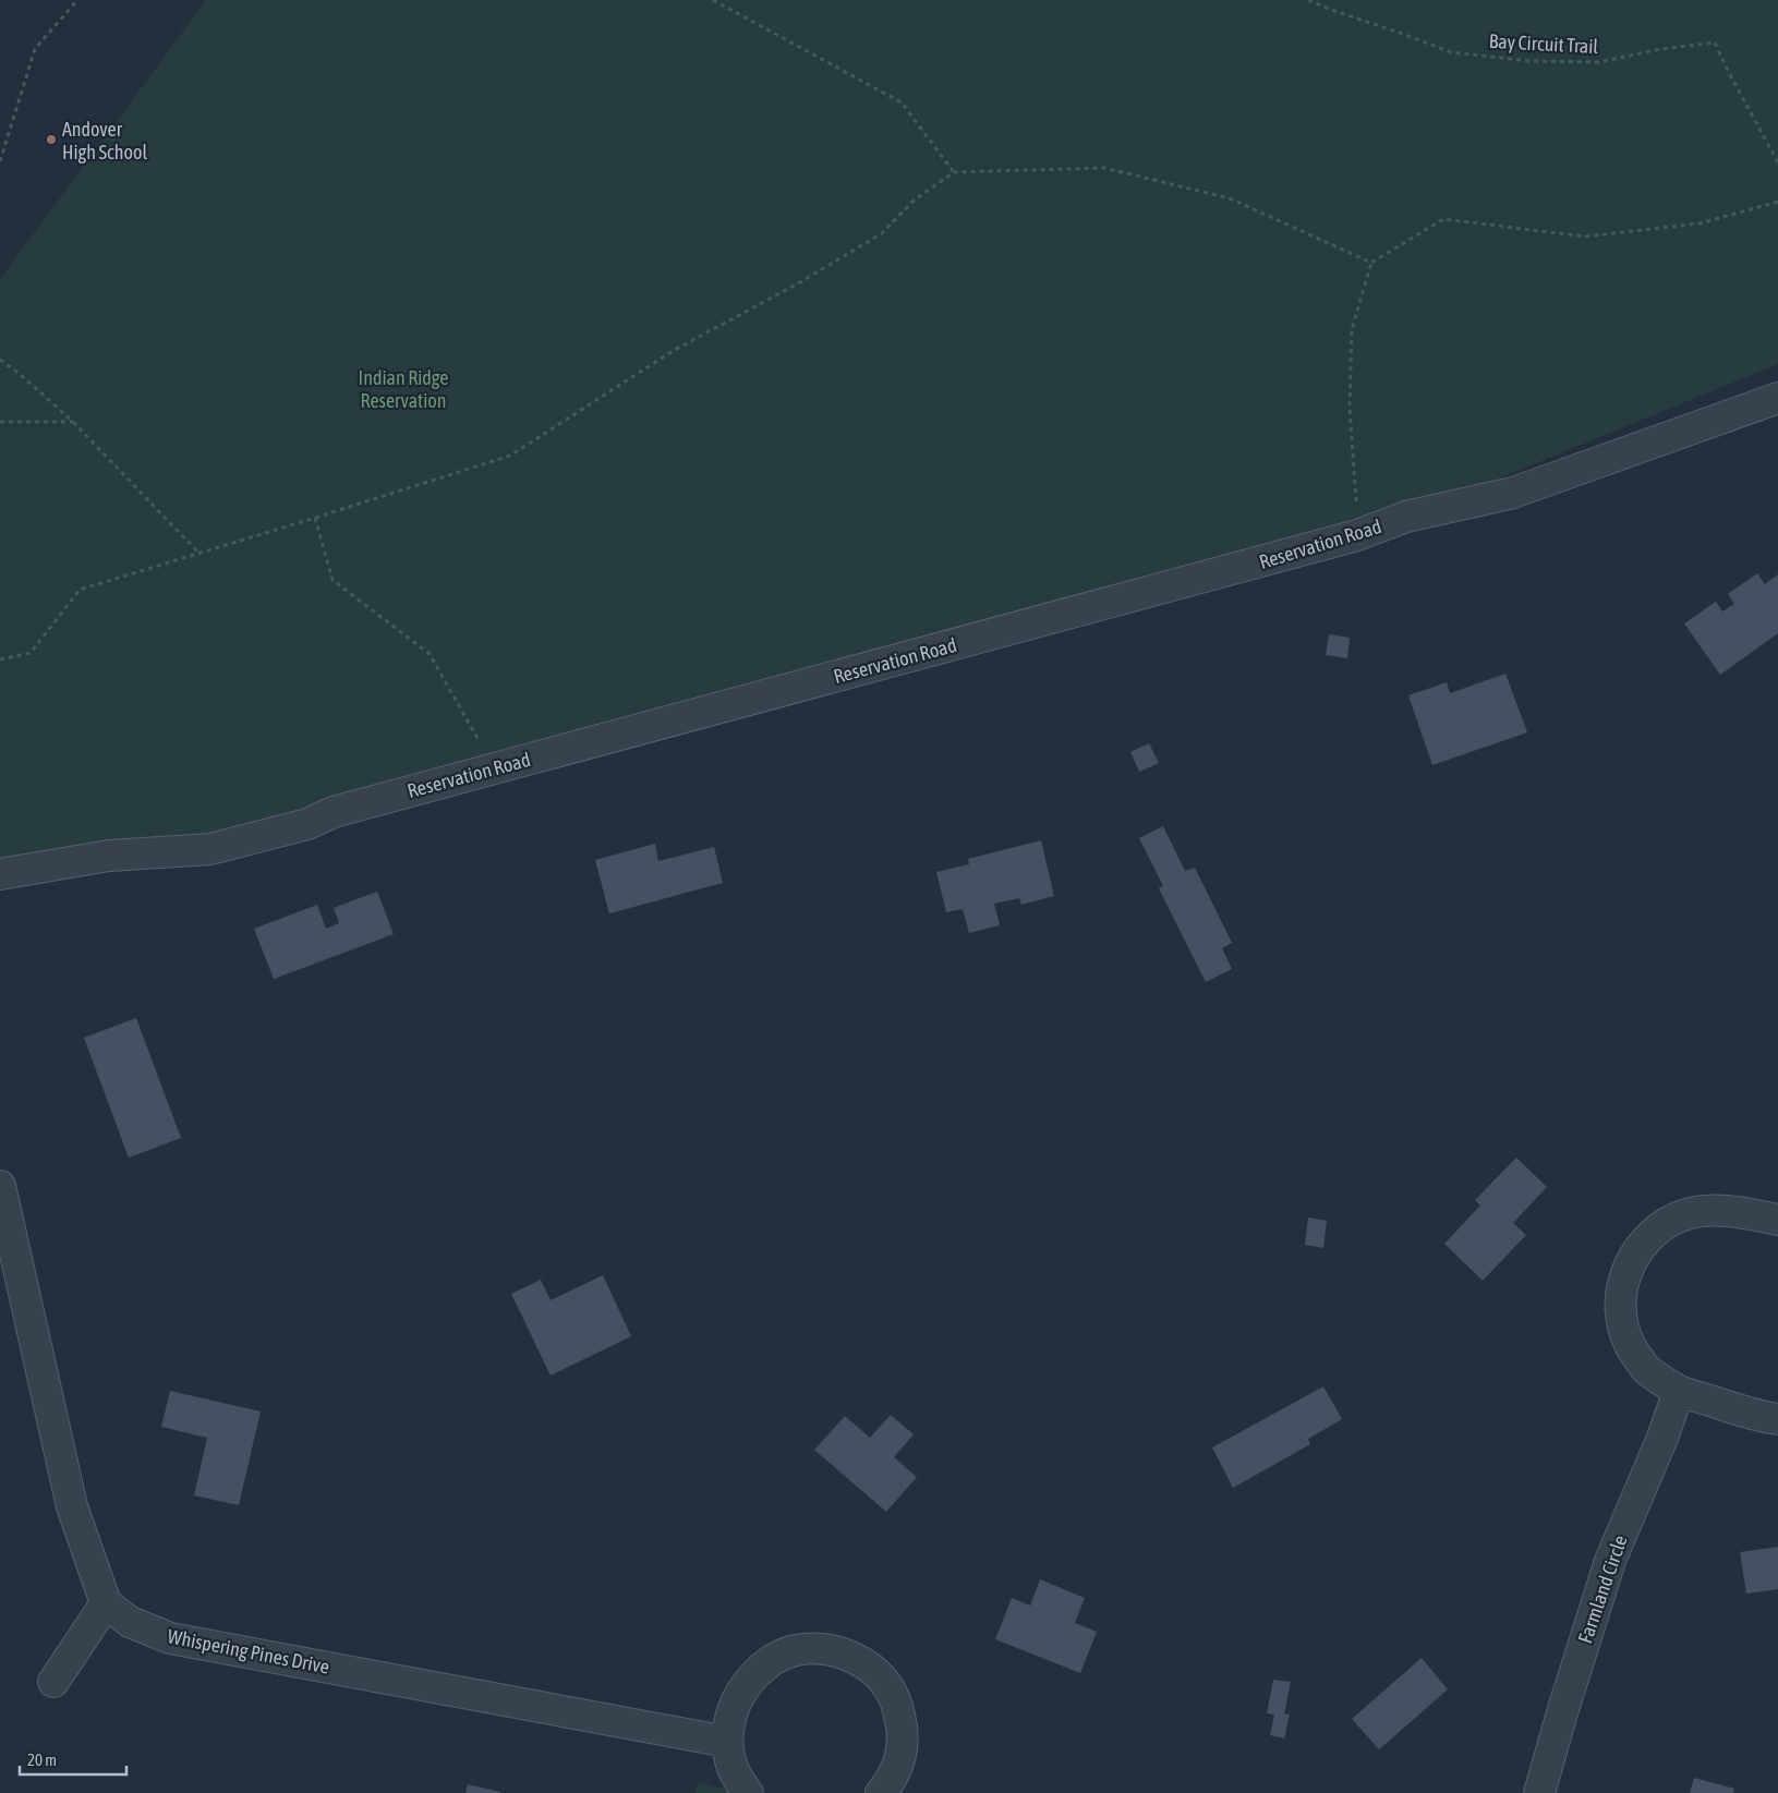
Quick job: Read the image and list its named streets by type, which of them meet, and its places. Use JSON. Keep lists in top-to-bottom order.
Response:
{
  "streets": {
    "street": ["Reservation Road", "Farmland Circle", "Whispering Pines Drive"],
    "path": ["Bay Circuit Trail"]
  },
  "parks": ["Indian Ridge Reservation"],
  "places": ["Andover High School"],
  "scale_bar": "20 m"
}
